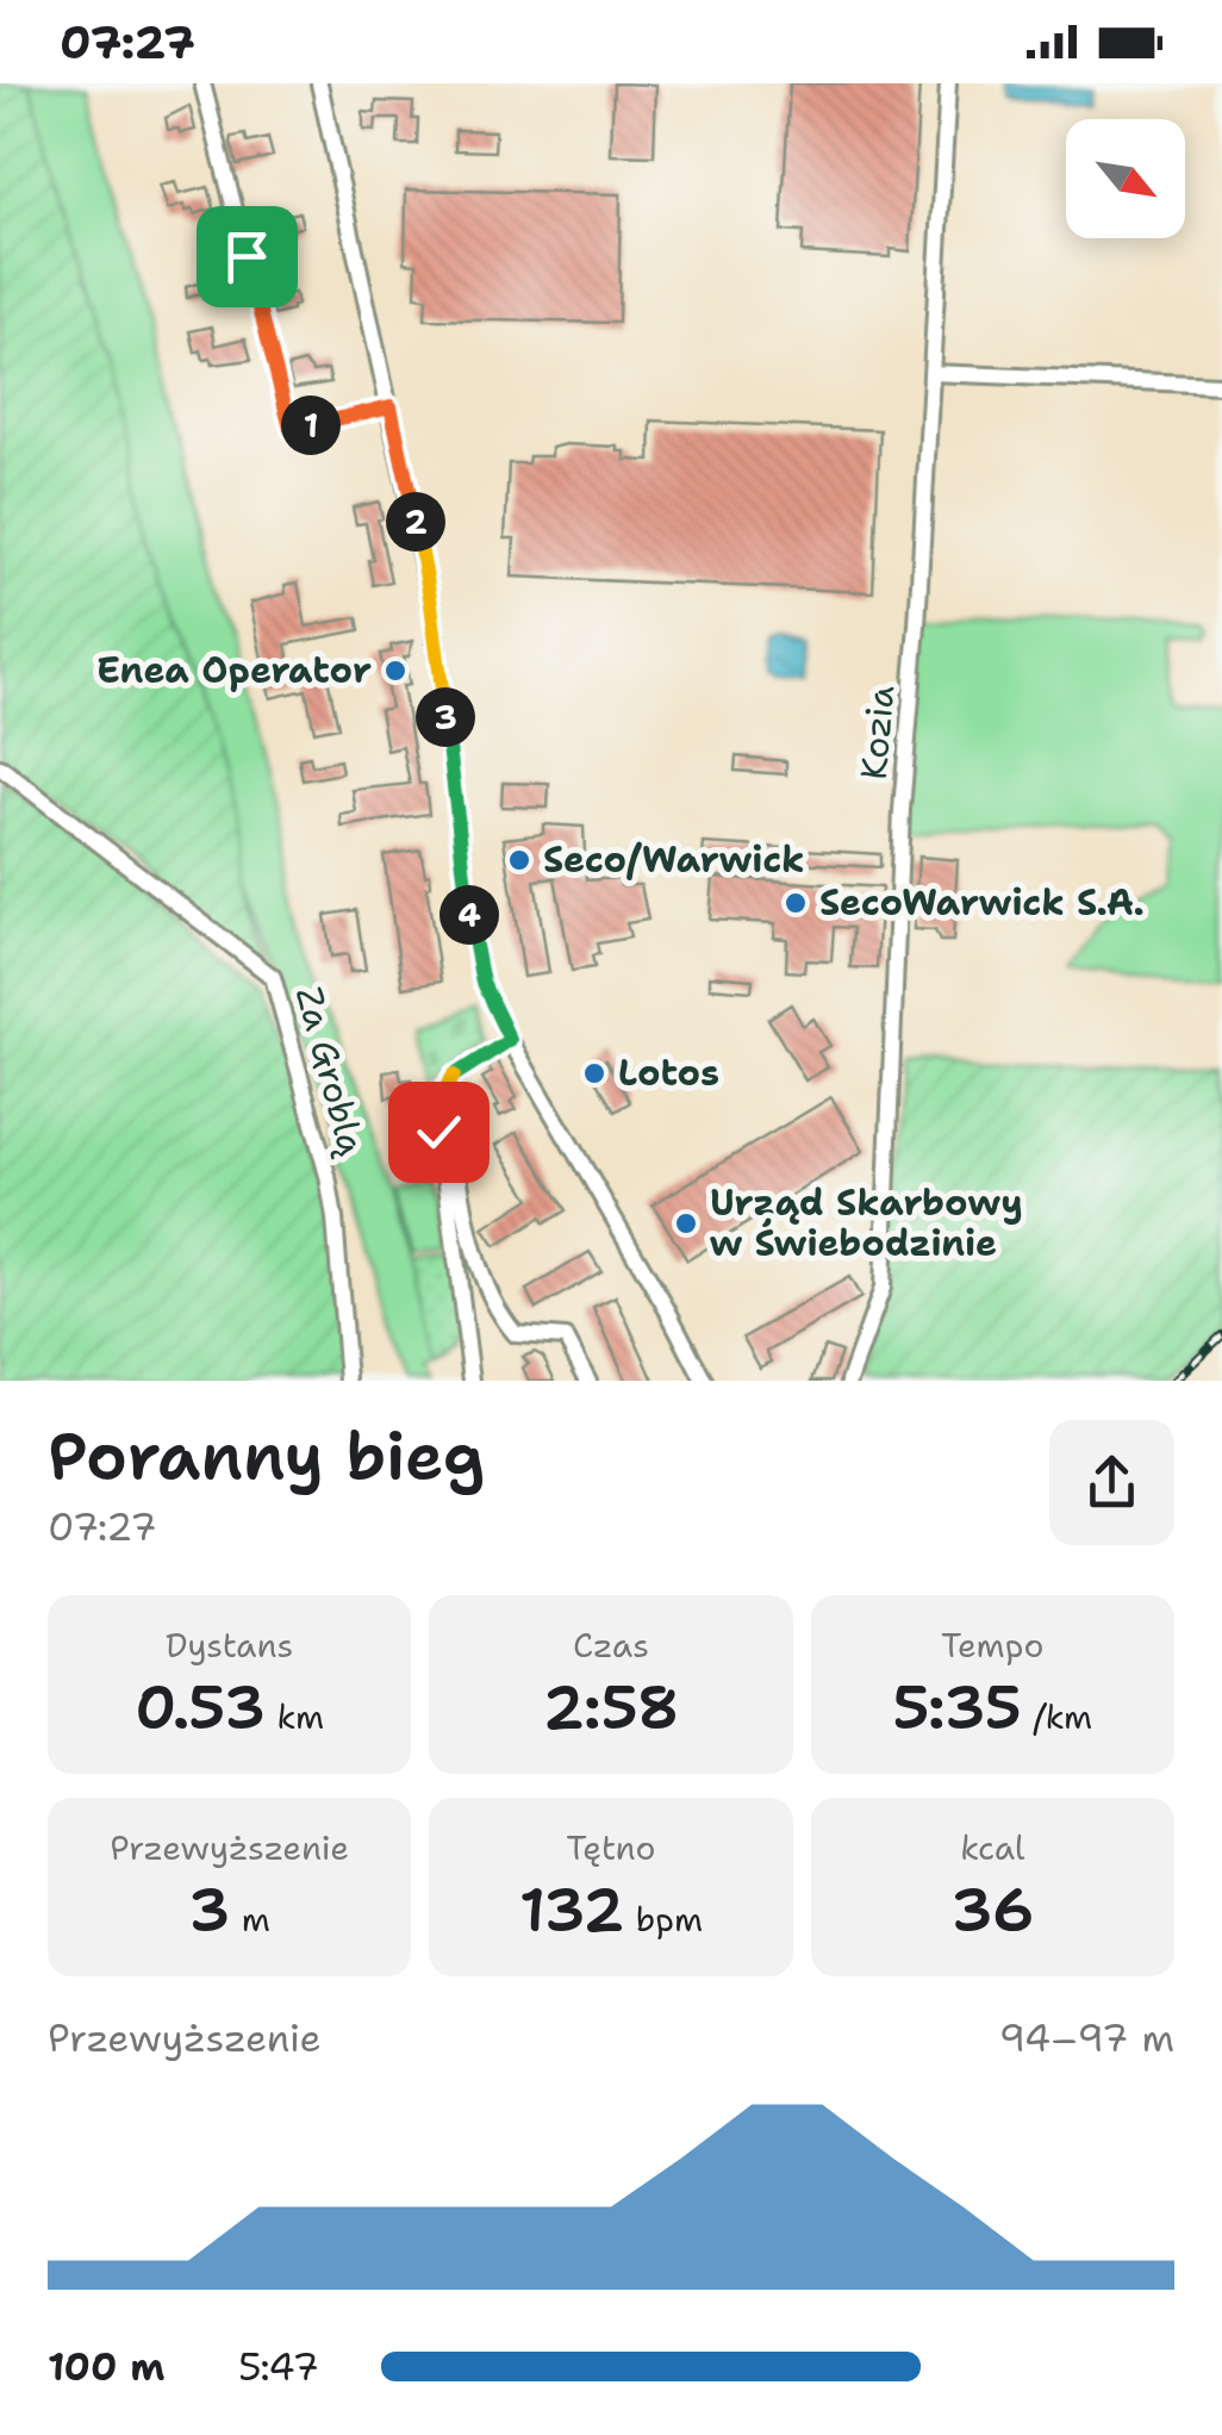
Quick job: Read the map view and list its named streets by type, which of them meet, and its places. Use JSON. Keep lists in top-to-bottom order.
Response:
{
  "streets": {
    "street": ["Kozia", "Za Groblą"]
  },
  "places": [
    "Enea Operator",
    "Seco/Warwick",
    "SecoWarwick S.A.",
    "Lotos",
    "Urząd Skarbowy w Świebodzinie"
  ],
  "north": "bottom right",
  "page": {
    "status": "07:27",
    "pins": [
      "1",
      "2",
      "3",
      "4"
    ],
    "heading": ["Poranny bieg", "07:27"],
    "stats": [
      ["Dystans", "0.53 km"],
      ["Czas", "2:58"],
      ["Tempo", "5:35 /km"],
      ["Przewyższenie", "3 m"],
      ["Tętno", "132 bpm"],
      ["kcal", "36"]
    ],
    "chart": ["Przewyższenie", "94–97 m"],
    "list": [
      {
        "name": "100 m",
        "note": "5:47"
      }
    ]
  }
}
